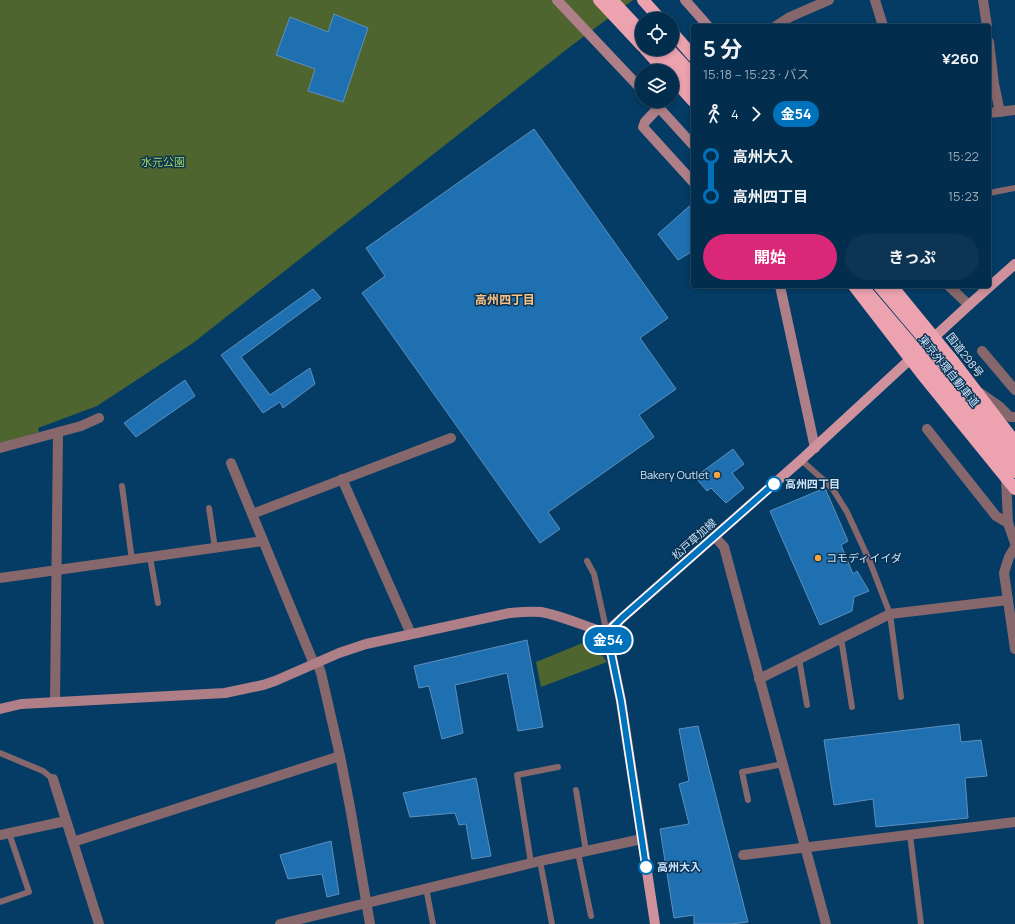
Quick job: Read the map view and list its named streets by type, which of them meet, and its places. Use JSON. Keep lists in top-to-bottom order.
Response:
{
  "streets": {
    "highway": ["国道298号", "東京外環自動車道"],
    "main road": ["松戸草加線"]
  },
  "crossings": [
    ["国道298号", "松戸草加線"]
  ],
  "districts": ["高州四丁目"],
  "parks": ["水元公園"],
  "places": [
    "Bakery Outlet",
    "高州四丁目",
    "コモディイイダ",
    "高州大入"
  ],
  "lines": ["bus line 金54"],
  "page": {
    "on_map": "金54",
    "heading": ["5 分", "15:18 – 15:23 · バス", "¥260"],
    "legs": ["4", "金54"],
    "list": [
      {
        "name": "高州大入",
        "value": "15:22"
      },
      {
        "name": "高州四丁目",
        "value": "15:23"
      }
    ],
    "buttons": ["開始", "きっぷ"]
  }
}
